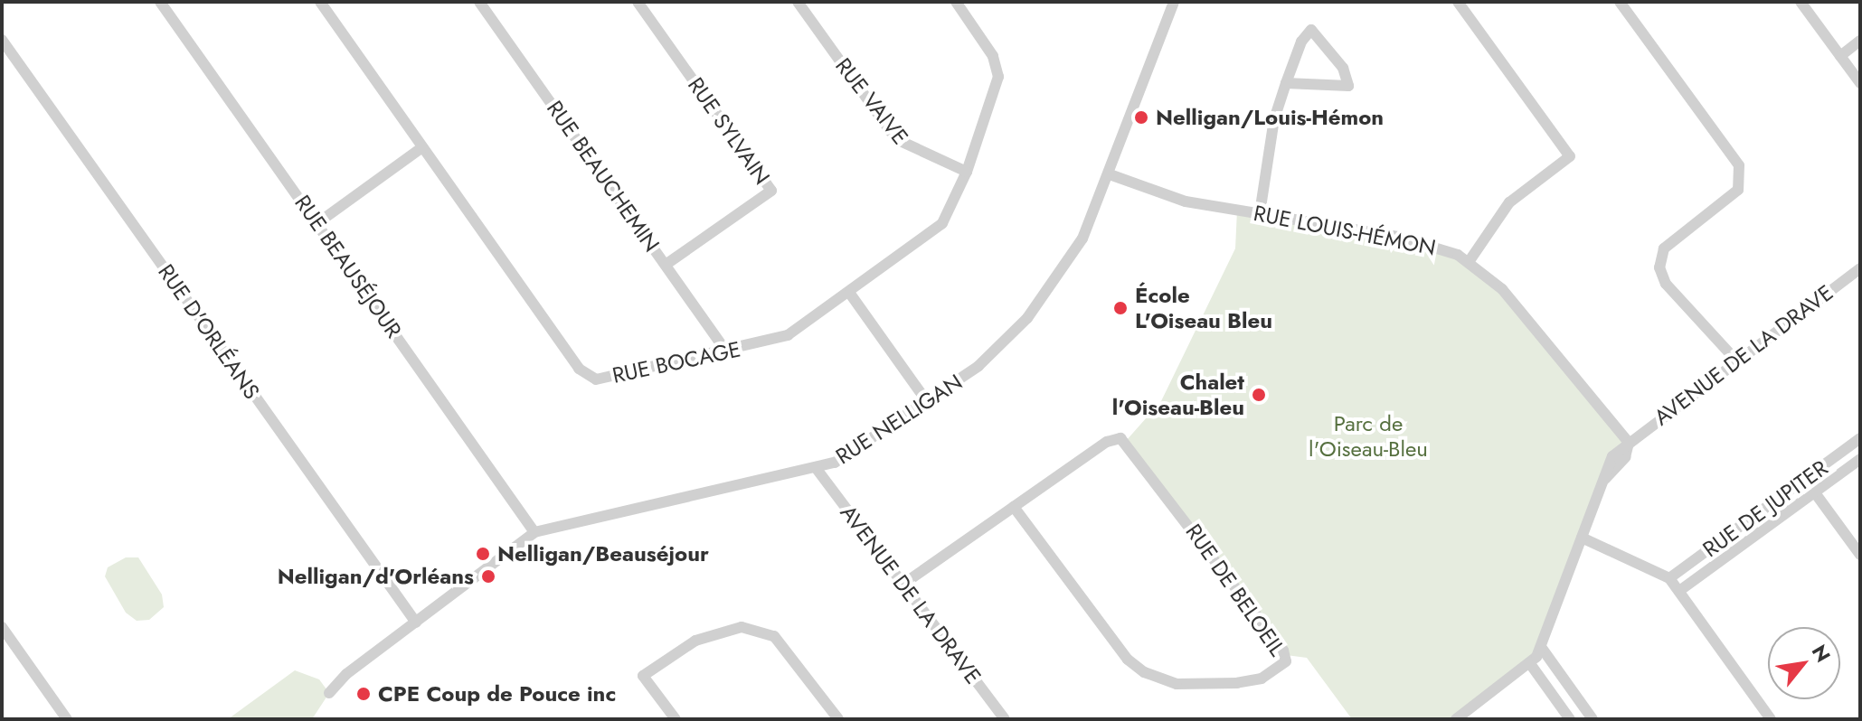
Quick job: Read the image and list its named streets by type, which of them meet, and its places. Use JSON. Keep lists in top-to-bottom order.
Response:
{
  "streets": {
    "street": [
      "RUE VAIVE",
      "RUE SYLVAIN",
      "RUE BEAUCHEMIN",
      "RUE LOUIS-HÉMON",
      "RUE BEAUSÉJOUR",
      "RUE D'ORLÉANS",
      "AVENUE DE LA DRAVE",
      "RUE BOCAGE",
      "RUE NELLIGAN",
      "RUE DE JUPITER",
      "RUE DE BELOEIL"
    ]
  },
  "crossings": [
    ["RUE VAIVE", "RUE BOCAGE"],
    ["RUE SYLVAIN", "RUE BEAUCHEMIN"],
    ["RUE BEAUCHEMIN", "RUE BOCAGE"],
    ["RUE LOUIS-HÉMON", "AVENUE DE LA DRAVE"],
    ["RUE LOUIS-HÉMON", "RUE NELLIGAN"],
    ["RUE BEAUSÉJOUR", "RUE NELLIGAN"],
    ["RUE D'ORLÉANS", "RUE NELLIGAN"],
    ["AVENUE DE LA DRAVE", "RUE NELLIGAN"],
    ["AVENUE DE LA DRAVE", "RUE DE BELOEIL"]
  ],
  "parks": ["Parc de l'Oiseau-Bleu"],
  "places": [
    "Nelligan/Louis-Hémon",
    "École L'Oiseau Bleu",
    "Chalet l'Oiseau-Bleu",
    "Nelligan/Beauséjour",
    "Nelligan/d'Orléans",
    "CPE Coup de Pouce inc"
  ],
  "north": "top right"
}
